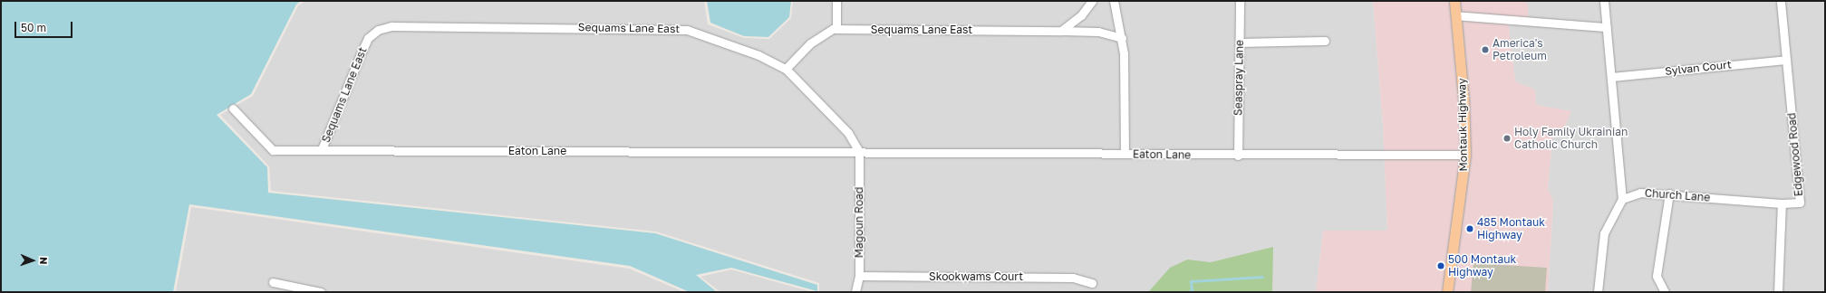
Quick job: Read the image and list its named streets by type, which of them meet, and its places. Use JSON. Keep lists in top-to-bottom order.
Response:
{
  "streets": {
    "main road": ["Montauk Highway"],
    "street": [
      "Sequams Lane East",
      "Sylvan Court",
      "Seaspray Lane",
      "Eaton Lane",
      "Edgewood Road",
      "Church Lane",
      "Magoun Road",
      "Skookwams Court"
    ]
  },
  "crossings": [
    ["Sequams Lane East", "Eaton Lane"],
    ["Sylvan Court", "Edgewood Road"],
    ["Seaspray Lane", "Eaton Lane"],
    ["Montauk Highway", "Eaton Lane"],
    ["Eaton Lane", "Magoun Road"],
    ["Edgewood Road", "Church Lane"],
    ["Magoun Road", "Skookwams Court"]
  ],
  "places": [
    "America's Petroleum",
    "Holy Family Ukrainian Catholic Church",
    "485 Montauk Highway",
    "500 Montauk Highway"
  ],
  "scale_bar": "50 m",
  "north": "right"
}
